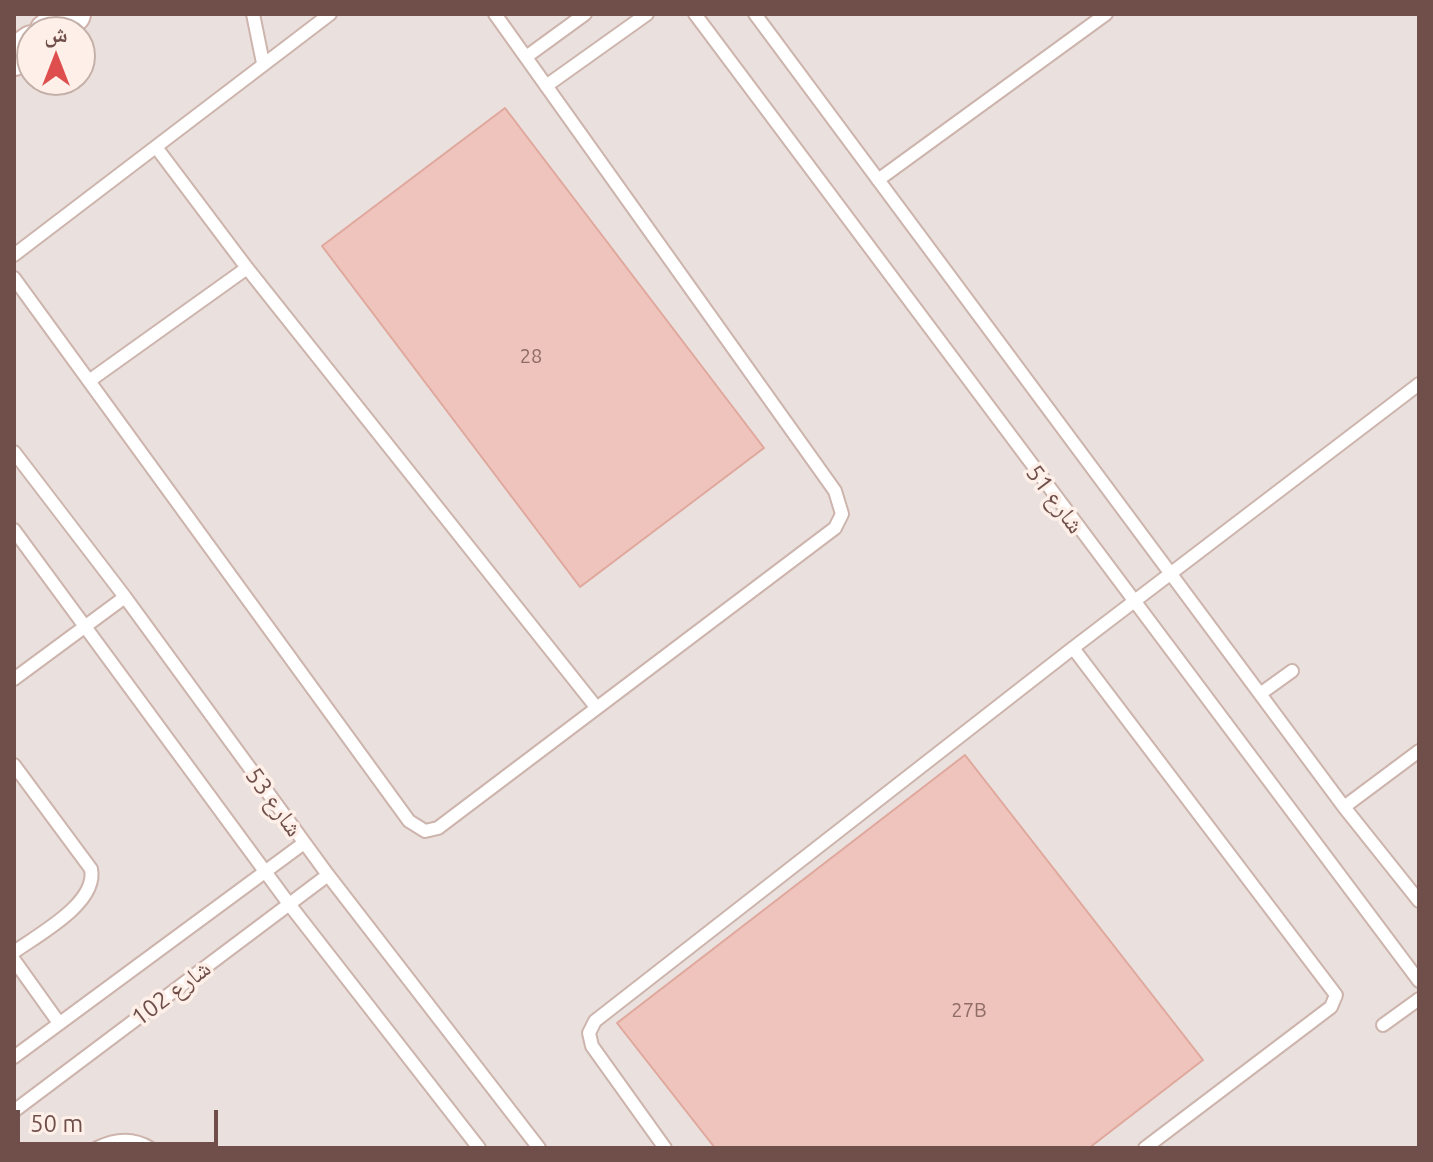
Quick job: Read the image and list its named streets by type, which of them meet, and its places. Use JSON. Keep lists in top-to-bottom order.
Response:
{
  "streets": {
    "lane": ["شارع 51", "شارع 53", "شارع 102"]
  },
  "crossings": [
    ["شارع 53", "شارع 102"]
  ],
  "house_numbers": ["28", "27B"],
  "scale_bar": "50 m",
  "north": "top"
}
